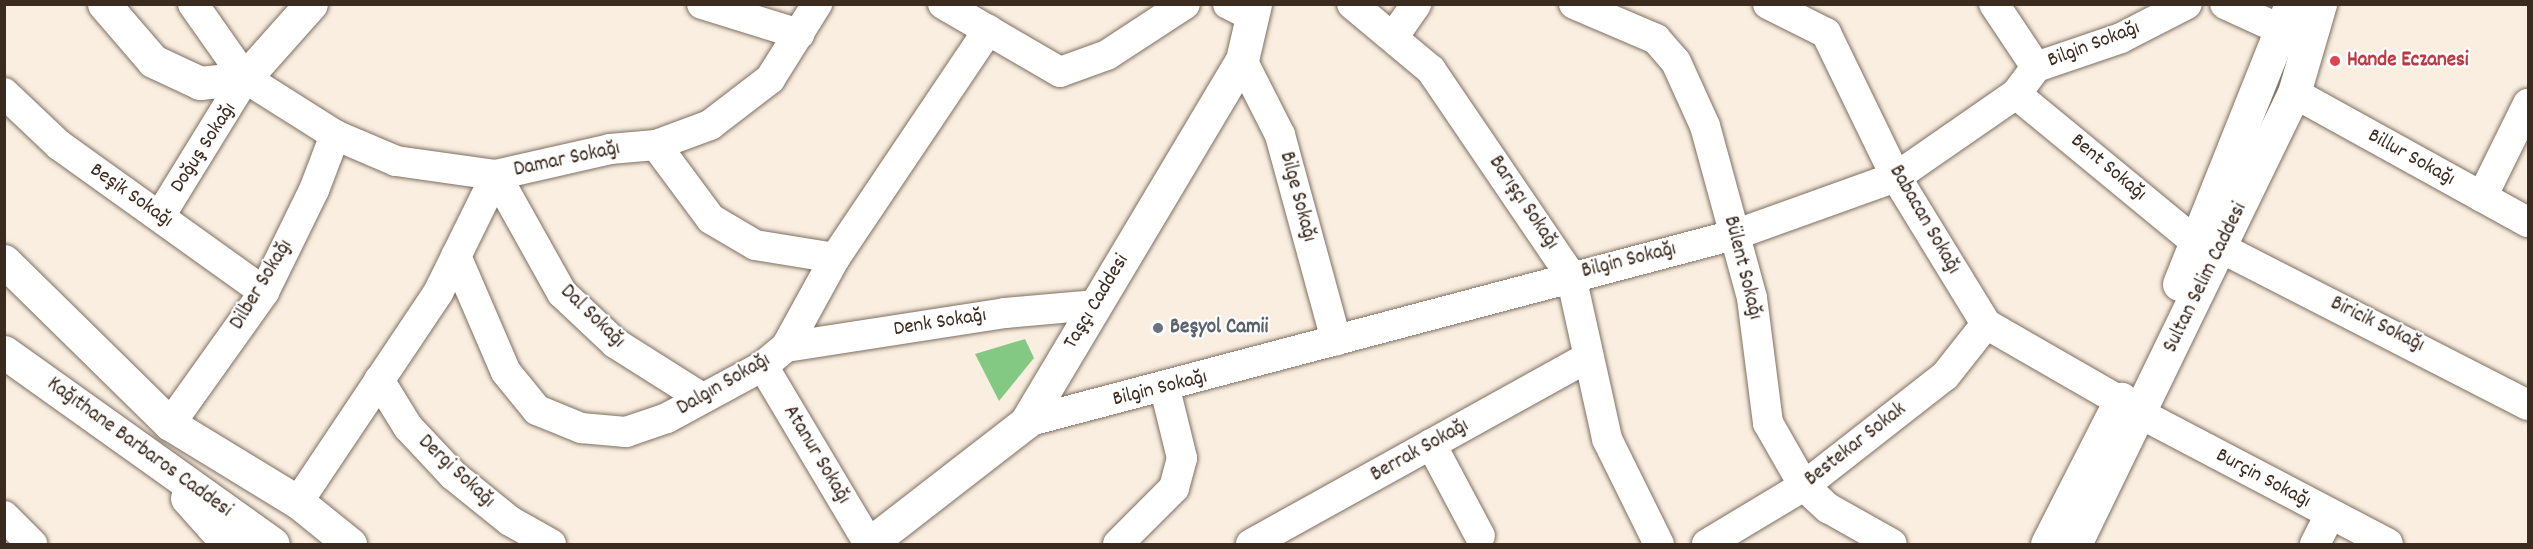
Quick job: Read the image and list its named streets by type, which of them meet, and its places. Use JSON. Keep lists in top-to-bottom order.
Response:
{
  "streets": {
    "main road": ["Sultan Selim Caddesi", "Taşçı Caddesi", "Kağıthane Barbaros Caddesi"],
    "street": [
      "Bilgin Sokağı",
      "Doğuş Sokağı",
      "Billur Sokağı",
      "Damar Sokağı",
      "Bent Sokağı",
      "Beşik Sokağı",
      "Bilge Sokağı",
      "Barışçı Sokağı",
      "Babacan Sokağı",
      "Bülent Sokağı",
      "Dilber Sokağı",
      "Dal Sokağı",
      "Denk Sokağı",
      "Biricik Sokağı",
      "Dalgın Sokağı",
      "Bestekar Sokak",
      "Berrak Sokağı",
      "Atanur Sokağı",
      "Dergi Sokağı",
      "Burçin Sokağı"
    ]
  },
  "crossings": [
    ["Bilgin Sokağı", "Bent Sokağı"],
    ["Bilgin Sokağı", "Bilge Sokağı"],
    ["Bilgin Sokağı", "Barışçı Sokağı"],
    ["Bilgin Sokağı", "Babacan Sokağı"],
    ["Bilgin Sokağı", "Bülent Sokağı"],
    ["Bilgin Sokağı", "Taşçı Caddesi"],
    ["Doğuş Sokağı", "Beşik Sokağı"],
    ["Billur Sokağı", "Sultan Selim Caddesi"],
    ["Damar Sokağı", "Dal Sokağı"],
    ["Damar Sokağı", "Dalgın Sokağı"],
    ["Damar Sokağı", "Kağıthane Barbaros Caddesi"],
    ["Damar Sokağı", "Dergi Sokağı"],
    ["Bent Sokağı", "Sultan Selim Caddesi"],
    ["Bent Sokağı", "Biricik Sokağı"],
    ["Beşik Sokağı", "Dilber Sokağı"],
    ["Bilge Sokağı", "Taşçı Caddesi"],
    ["Barışçı Sokağı", "Berrak Sokağı"],
    ["Babacan Sokağı", "Sultan Selim Caddesi"],
    ["Babacan Sokağı", "Bestekar Sokak"],
    ["Babacan Sokağı", "Burçin Sokağı"],
    ["Bülent Sokağı", "Bestekar Sokak"],
    ["Sultan Selim Caddesi", "Biricik Sokağı"],
    ["Sultan Selim Caddesi", "Burçin Sokağı"],
    ["Dilber Sokağı", "Kağıthane Barbaros Caddesi"],
    ["Taşçı Caddesi", "Denk Sokağı"],
    ["Taşçı Caddesi", "Atanur Sokağı"],
    ["Dal Sokağı", "Dalgın Sokağı"],
    ["Denk Sokağı", "Dalgın Sokağı"],
    ["Dalgın Sokağı", "Atanur Sokağı"]
  ],
  "places": ["Hande Eczanesi", "Beşyol Camii"]
}
